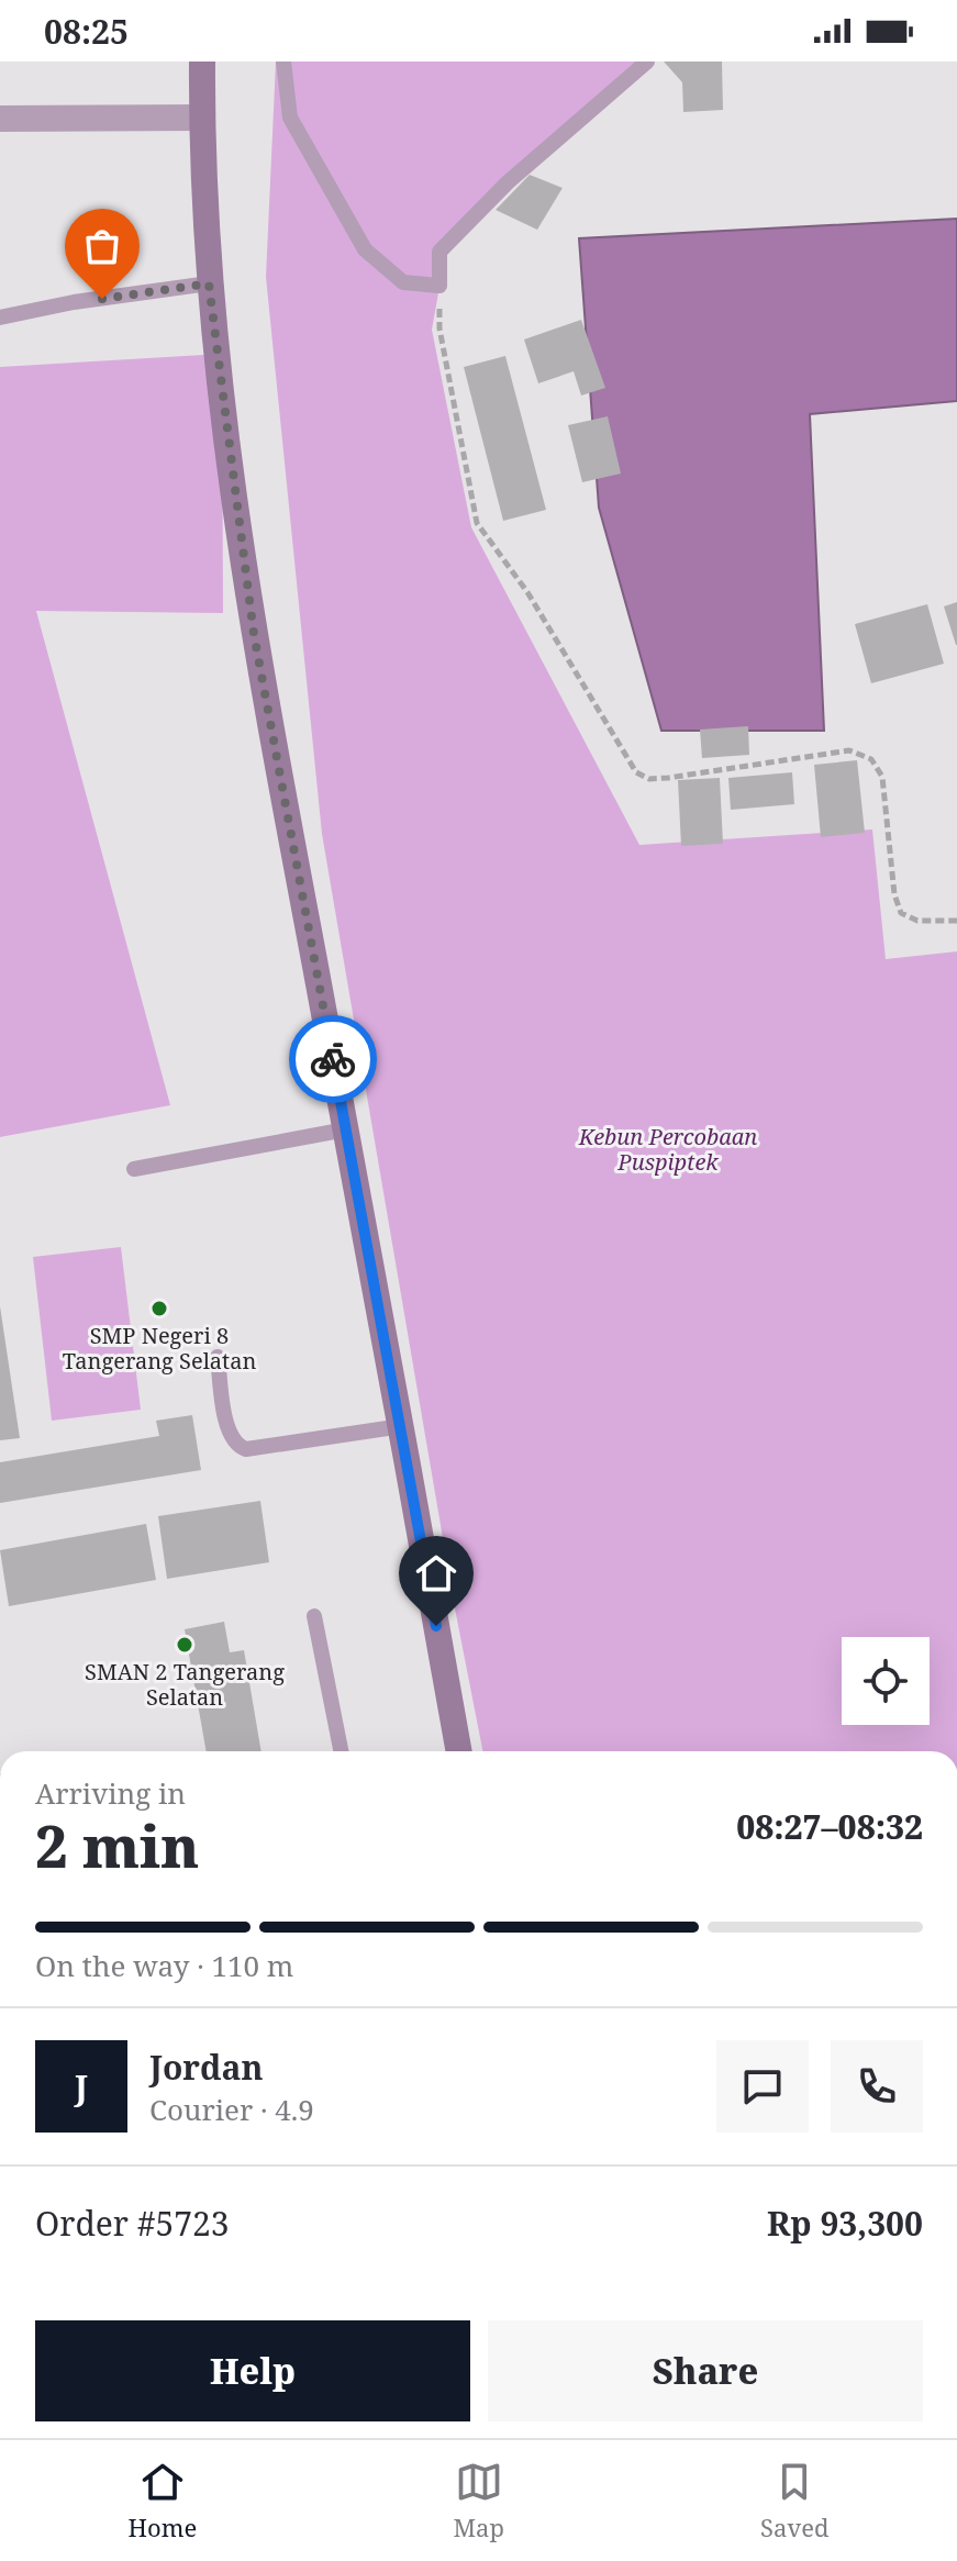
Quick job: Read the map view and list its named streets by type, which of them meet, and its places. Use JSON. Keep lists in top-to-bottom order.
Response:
{
  "parks": ["Kebun Percobaan Puspiptek"],
  "places": ["SMP Negeri 8 Tangerang Selatan", "SMAN 2 Tangerang Selatan"],
  "page": {
    "status": "08:25",
    "heading": ["2 min", "Arriving in", "08:27–08:32"],
    "panel": [
      "Jordan",
      "Courier · 4.9",
      "Order #5723",
      "Rp 93,300"
    ],
    "bar": "On the way · 110 m",
    "round": "J",
    "buttons": ["Help", "Share"],
    "tabs": ["Home", "Map", "Saved"]
  }
}
